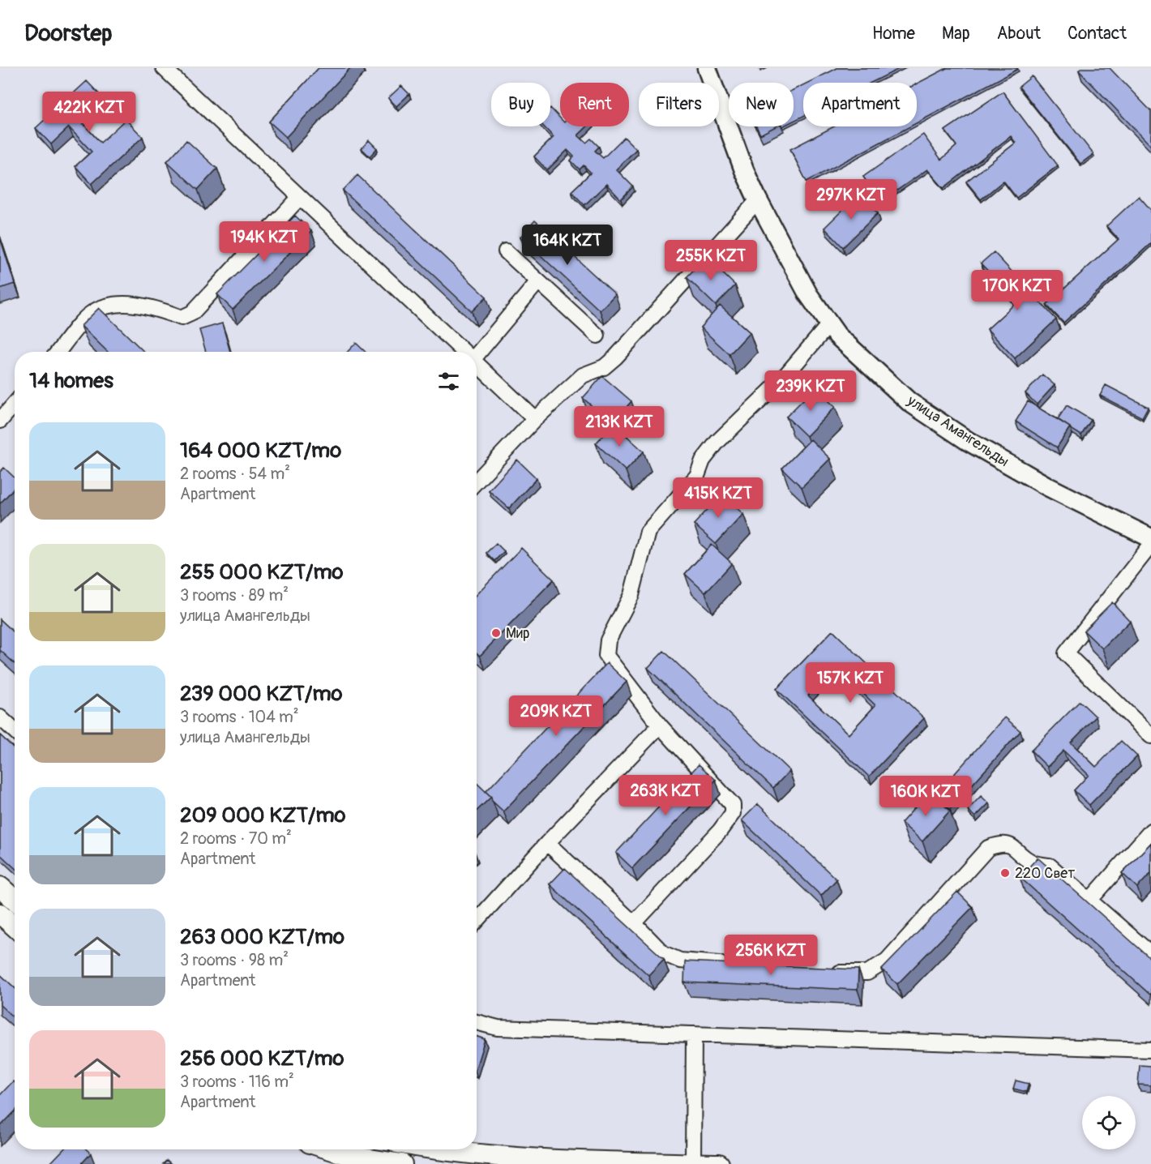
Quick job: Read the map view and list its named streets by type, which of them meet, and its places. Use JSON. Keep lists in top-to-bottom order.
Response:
{
  "streets": {
    "street": ["улица Амангельды"]
  },
  "places": ["Мир", "220 Свет"],
  "page": {
    "header": "Doorstep",
    "nav": [
      "Home",
      "Map",
      "About",
      "Contact"
    ],
    "chip": [
      "Buy",
      "Rent",
      "Filters",
      "New",
      "Apartment"
    ],
    "price": [
      "422K KZT",
      "297K KZT",
      "194K KZT",
      "164K KZT",
      "255K KZT",
      "170K KZT",
      "239K KZT",
      "213K KZT",
      "415K KZT",
      "157K KZT",
      "209K KZT",
      "263K KZT",
      "160K KZT",
      "256K KZT"
    ],
    "heading": "14 homes",
    "list": [
      {
        "name": "164 000 KZT/mo",
        "note": "2 rooms · 54 m² · Apartment"
      },
      {
        "name": "255 000 KZT/mo",
        "note": "3 rooms · 89 m² · улица Амангельды"
      },
      {
        "name": "239 000 KZT/mo",
        "note": "3 rooms · 104 m² · улица Амангельды"
      },
      {
        "name": "209 000 KZT/mo",
        "note": "2 rooms · 70 m² · Apartment"
      },
      {
        "name": "263 000 KZT/mo",
        "note": "3 rooms · 98 m² · Apartment"
      },
      {
        "name": "256 000 KZT/mo",
        "note": "3 rooms · 116 m² · Apartment"
      }
    ]
  }
}
